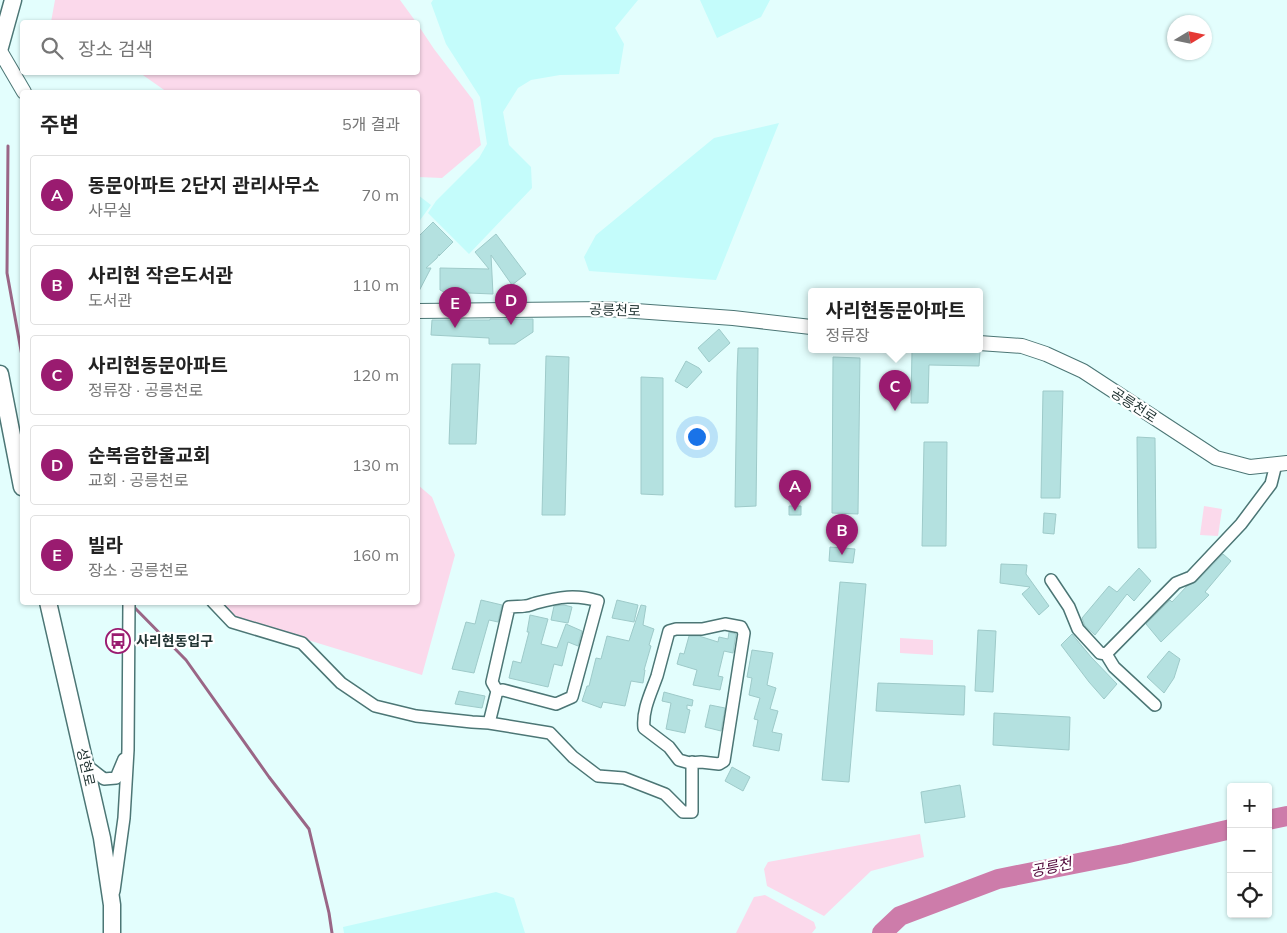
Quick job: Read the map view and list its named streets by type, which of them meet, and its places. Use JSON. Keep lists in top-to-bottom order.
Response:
{
  "streets": {
    "main road": ["성현로"],
    "street": ["공릉천로"]
  },
  "water": ["공릉천"],
  "places": {
    "bus stop": ["사리현동입구"]
  },
  "north": "right",
  "page": {
    "search": "장소 검색",
    "heading": ["주변", "5개 결과"],
    "list": [
      {
        "mark": "A",
        "name": "동문아파트 2단지 관리사무소",
        "note": "사무실",
        "value": "70 m"
      },
      {
        "mark": "B",
        "name": "사리현 작은도서관",
        "note": "도서관",
        "value": "110 m"
      },
      {
        "mark": "C",
        "name": "사리현동문아파트",
        "note": "정류장 · 공릉천로",
        "value": "120 m"
      },
      {
        "mark": "D",
        "name": "순복음한울교회",
        "note": "교회 · 공릉천로",
        "value": "130 m"
      },
      {
        "mark": "E",
        "name": "빌라",
        "note": "장소 · 공릉천로",
        "value": "160 m"
      }
    ],
    "pins": [
      "D",
      "E",
      "C",
      "A",
      "B"
    ],
    "popup": ["사리현동문아파트", "정류장"],
    "map_buttons": ["+", "−"]
  }
}
